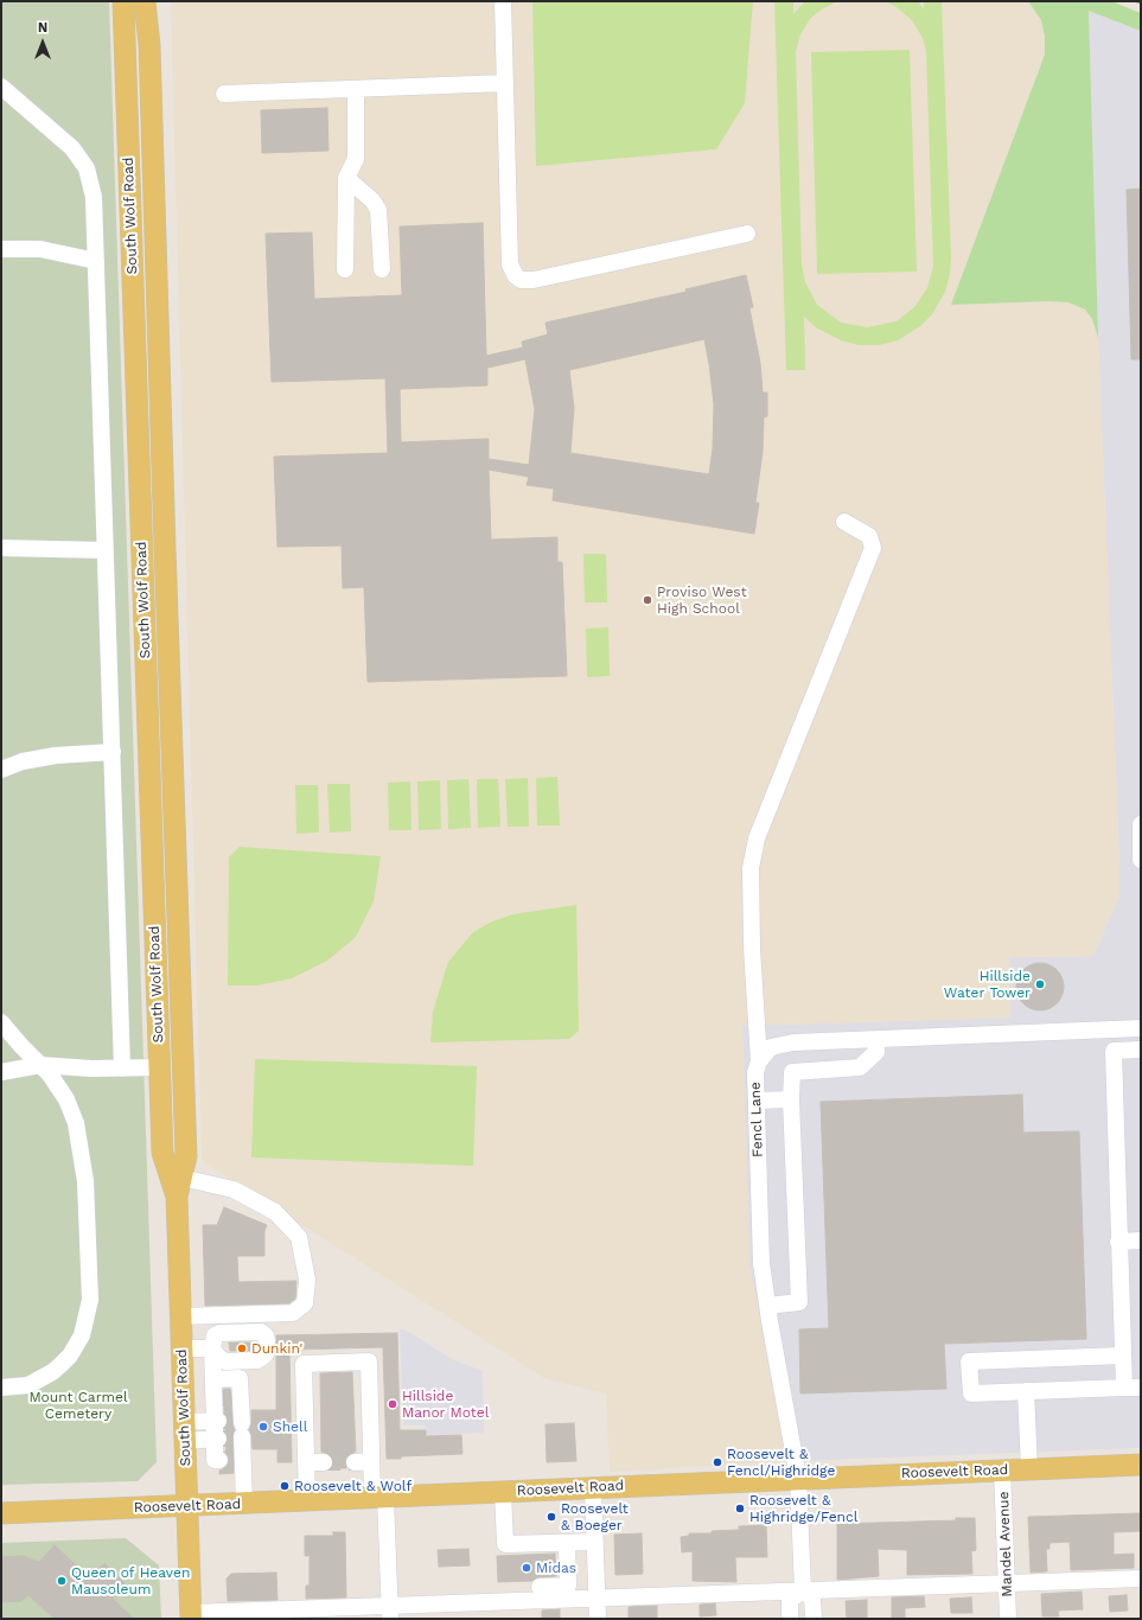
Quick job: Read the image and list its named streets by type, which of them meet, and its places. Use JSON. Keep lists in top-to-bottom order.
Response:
{
  "streets": {
    "main road": ["South Wolf Road", "Roosevelt Road"],
    "street": ["Fencl Lane", "Mandel Avenue"]
  },
  "crossings": [
    ["South Wolf Road", "Roosevelt Road"],
    ["Fencl Lane", "Roosevelt Road"],
    ["Roosevelt Road", "Mandel Avenue"]
  ],
  "parks": ["Mount Carmel Cemetery"],
  "places": [
    "Proviso West High School",
    "Hillside Water Tower",
    "Dunkin'",
    "Hillside Manor Motel",
    "Shell",
    "Roosevelt & Fencl/Highridge",
    "Roosevelt & Wolf",
    "Roosevelt & Highridge/Fencl",
    "Roosevelt & Boeger",
    "Midas",
    "Queen of Heaven Mausoleum"
  ],
  "north": "top"
}
